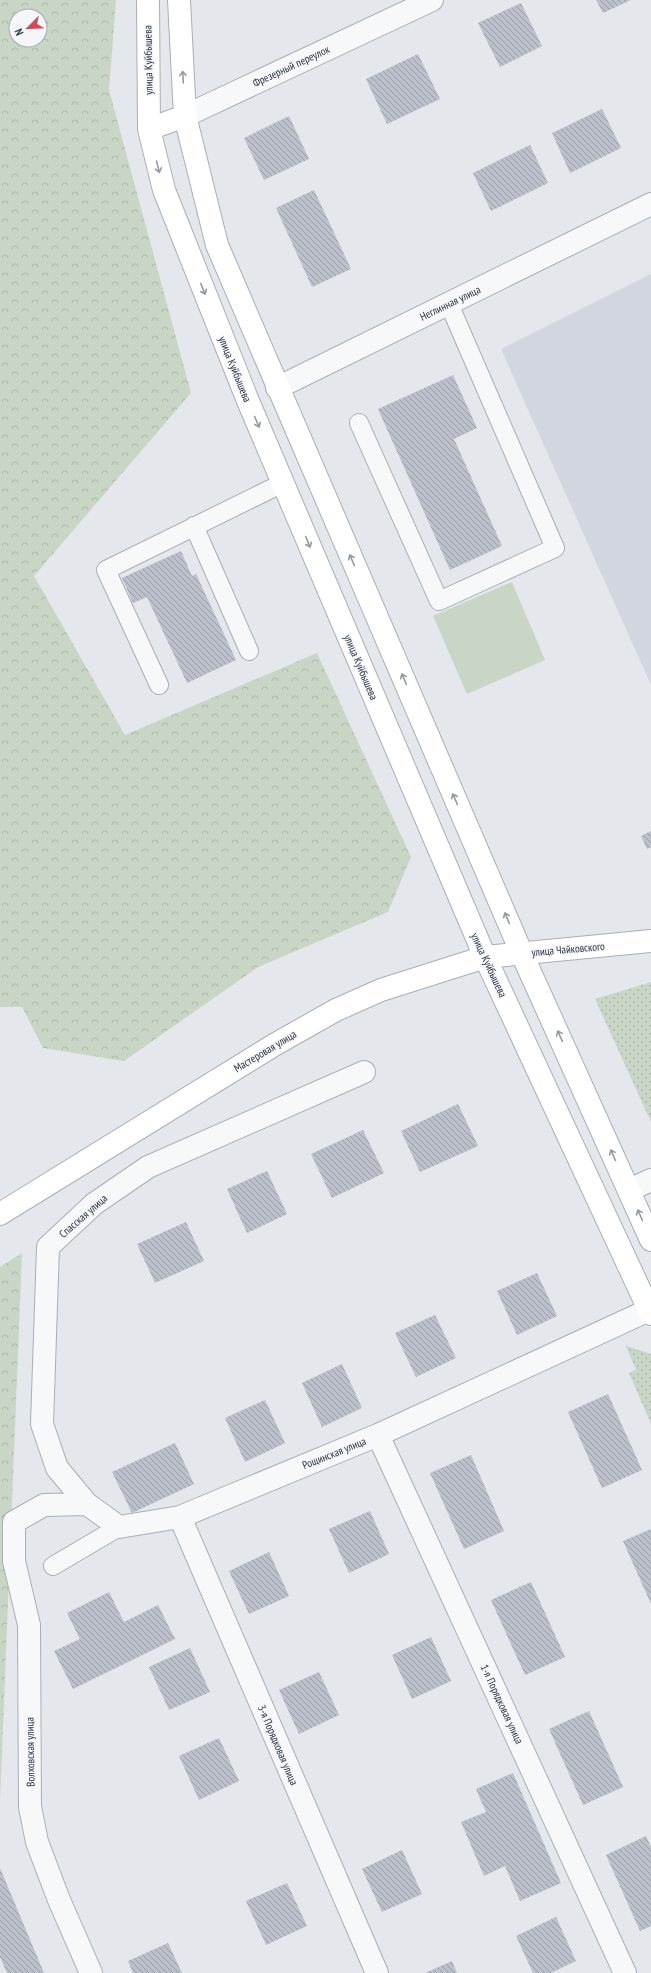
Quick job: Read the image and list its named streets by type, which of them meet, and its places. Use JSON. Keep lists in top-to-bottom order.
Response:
{
  "streets": {
    "main road": [
      "улица Куйбышева",
      "Фрезерный переулок",
      "Неглинная улица",
      "улица Чайковского",
      "Мастеровая улица"
    ],
    "street": [
      "Спасская улица",
      "Рощинская улица",
      "1-я Порядковая улица",
      "3-я Порядковая улица",
      "Волховская улица"
    ]
  },
  "crossings": [
    ["улица Куйбышева", "Фрезерный переулок"],
    ["улица Куйбышева", "Неглинная улица"],
    ["улица Куйбышева", "улица Чайковского"],
    ["улица Куйбышева", "Мастеровая улица"],
    ["улица Куйбышева", "Рощинская улица"],
    ["улица Чайковского", "Мастеровая улица"],
    ["Спасская улица", "Волховская улица"],
    ["Рощинская улица", "1-я Порядковая улица"],
    ["Рощинская улица", "3-я Порядковая улица"]
  ],
  "north": "bottom left"
}
